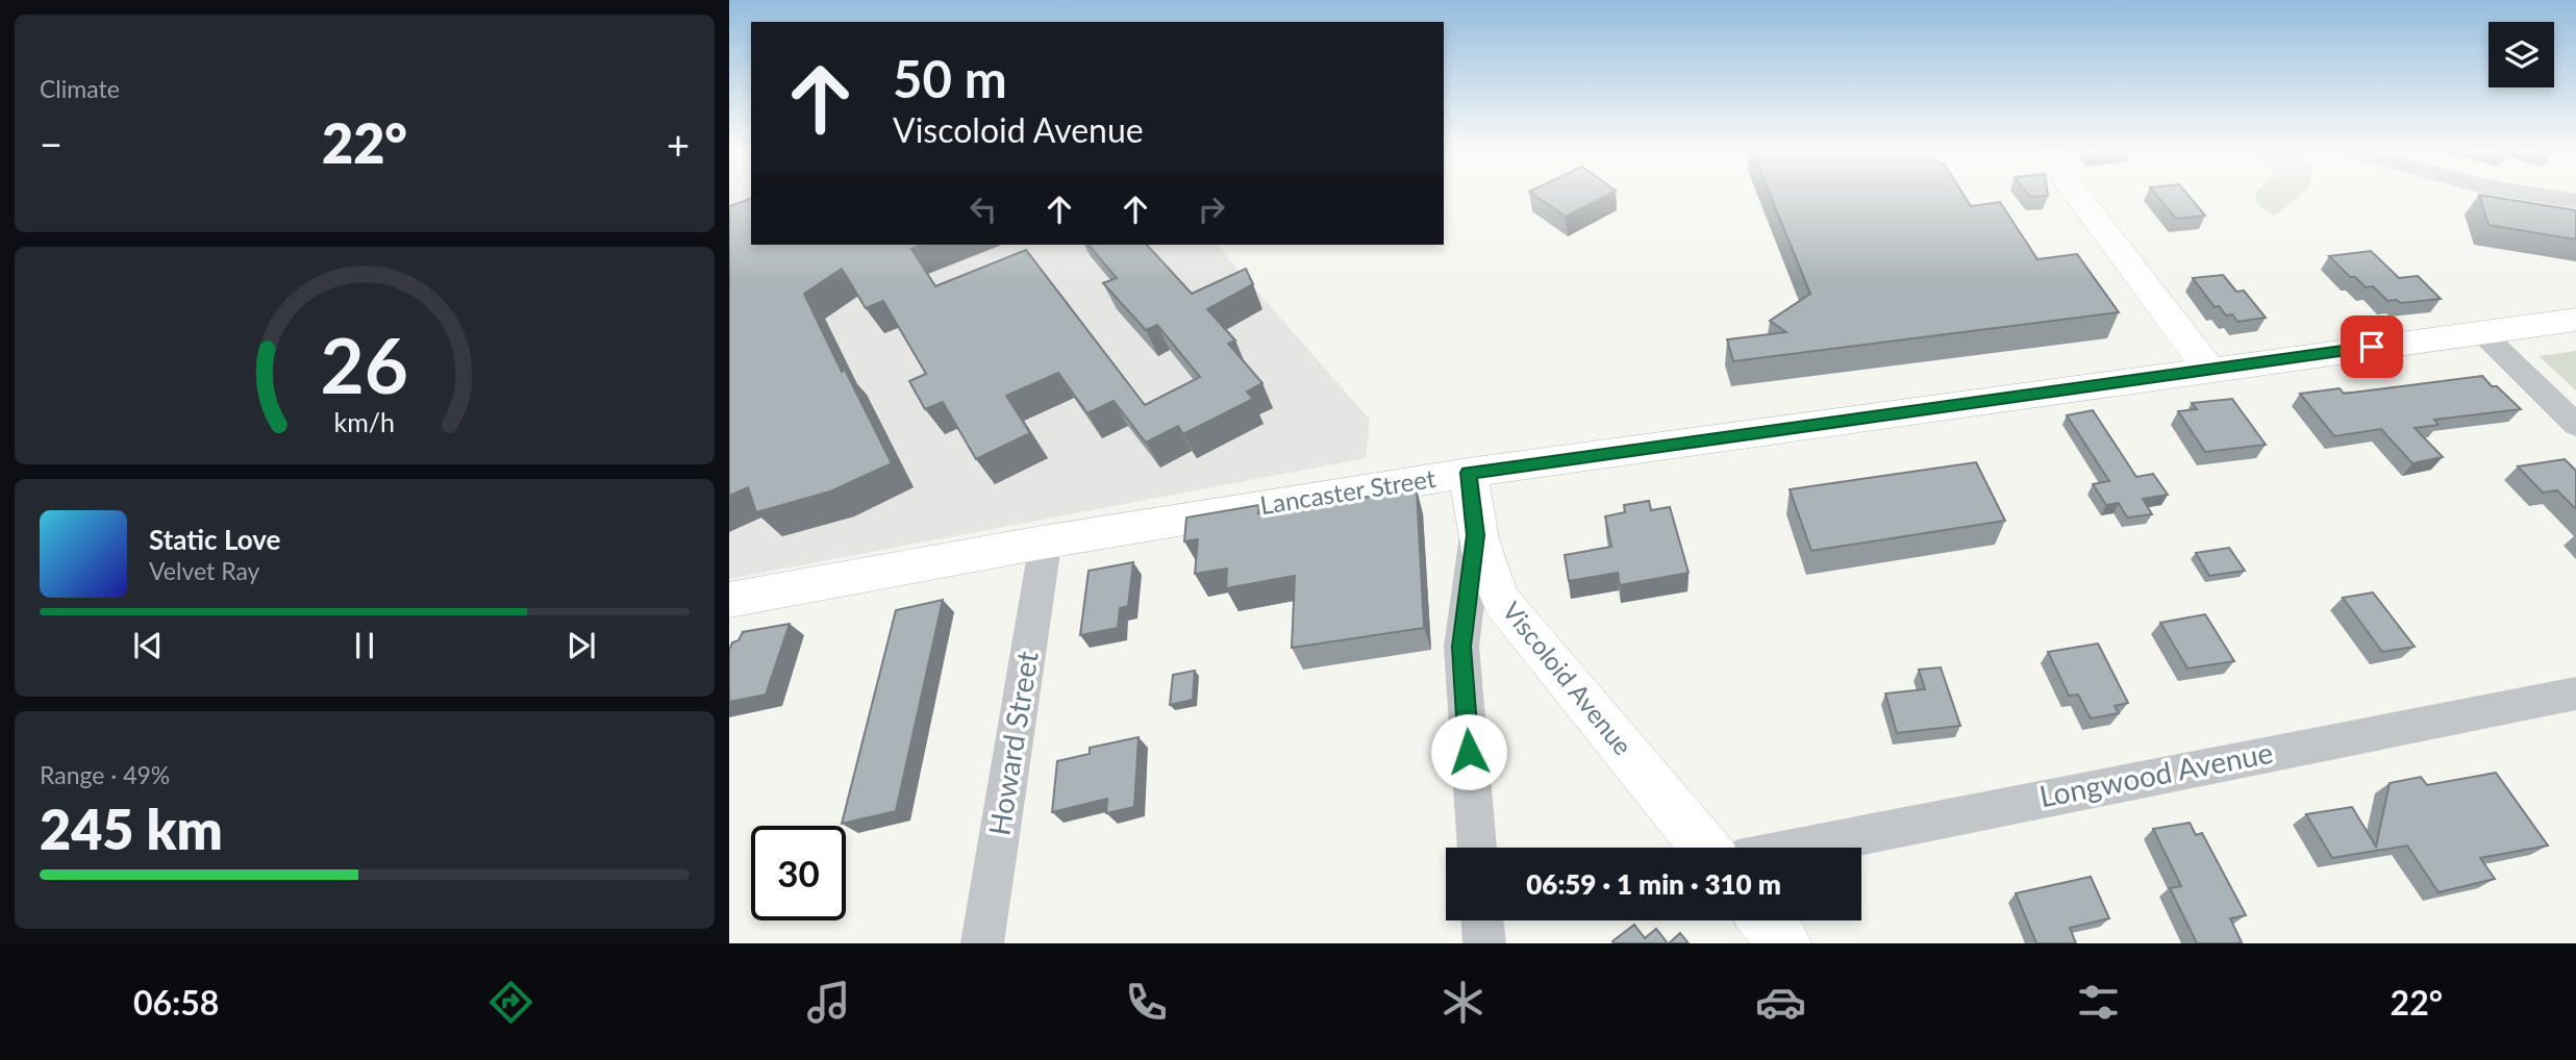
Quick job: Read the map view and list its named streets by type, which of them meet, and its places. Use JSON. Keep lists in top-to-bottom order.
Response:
{
  "streets": {
    "main road": ["Lancaster Street", "Viscoloid Avenue"],
    "street": ["Howard Street", "Longwood Avenue"]
  },
  "crossings": [
    ["Lancaster Street", "Viscoloid Avenue"],
    ["Lancaster Street", "Howard Street"]
  ],
  "page": {
    "tile": [
      "Climate",
      ["Range · 49%", "245 km"]
    ],
    "turn": ["50 m", "Viscoloid Avenue"],
    "heat": ["−", "22°", "+"],
    "song": ["Static Love", "Velvet Ray"],
    "limit": "30",
    "trip": "06:59 · 1 min · 310 m",
    "tabs": ["06:58", "22°"],
    "gauge": ["26", "km/h"]
  }
}
